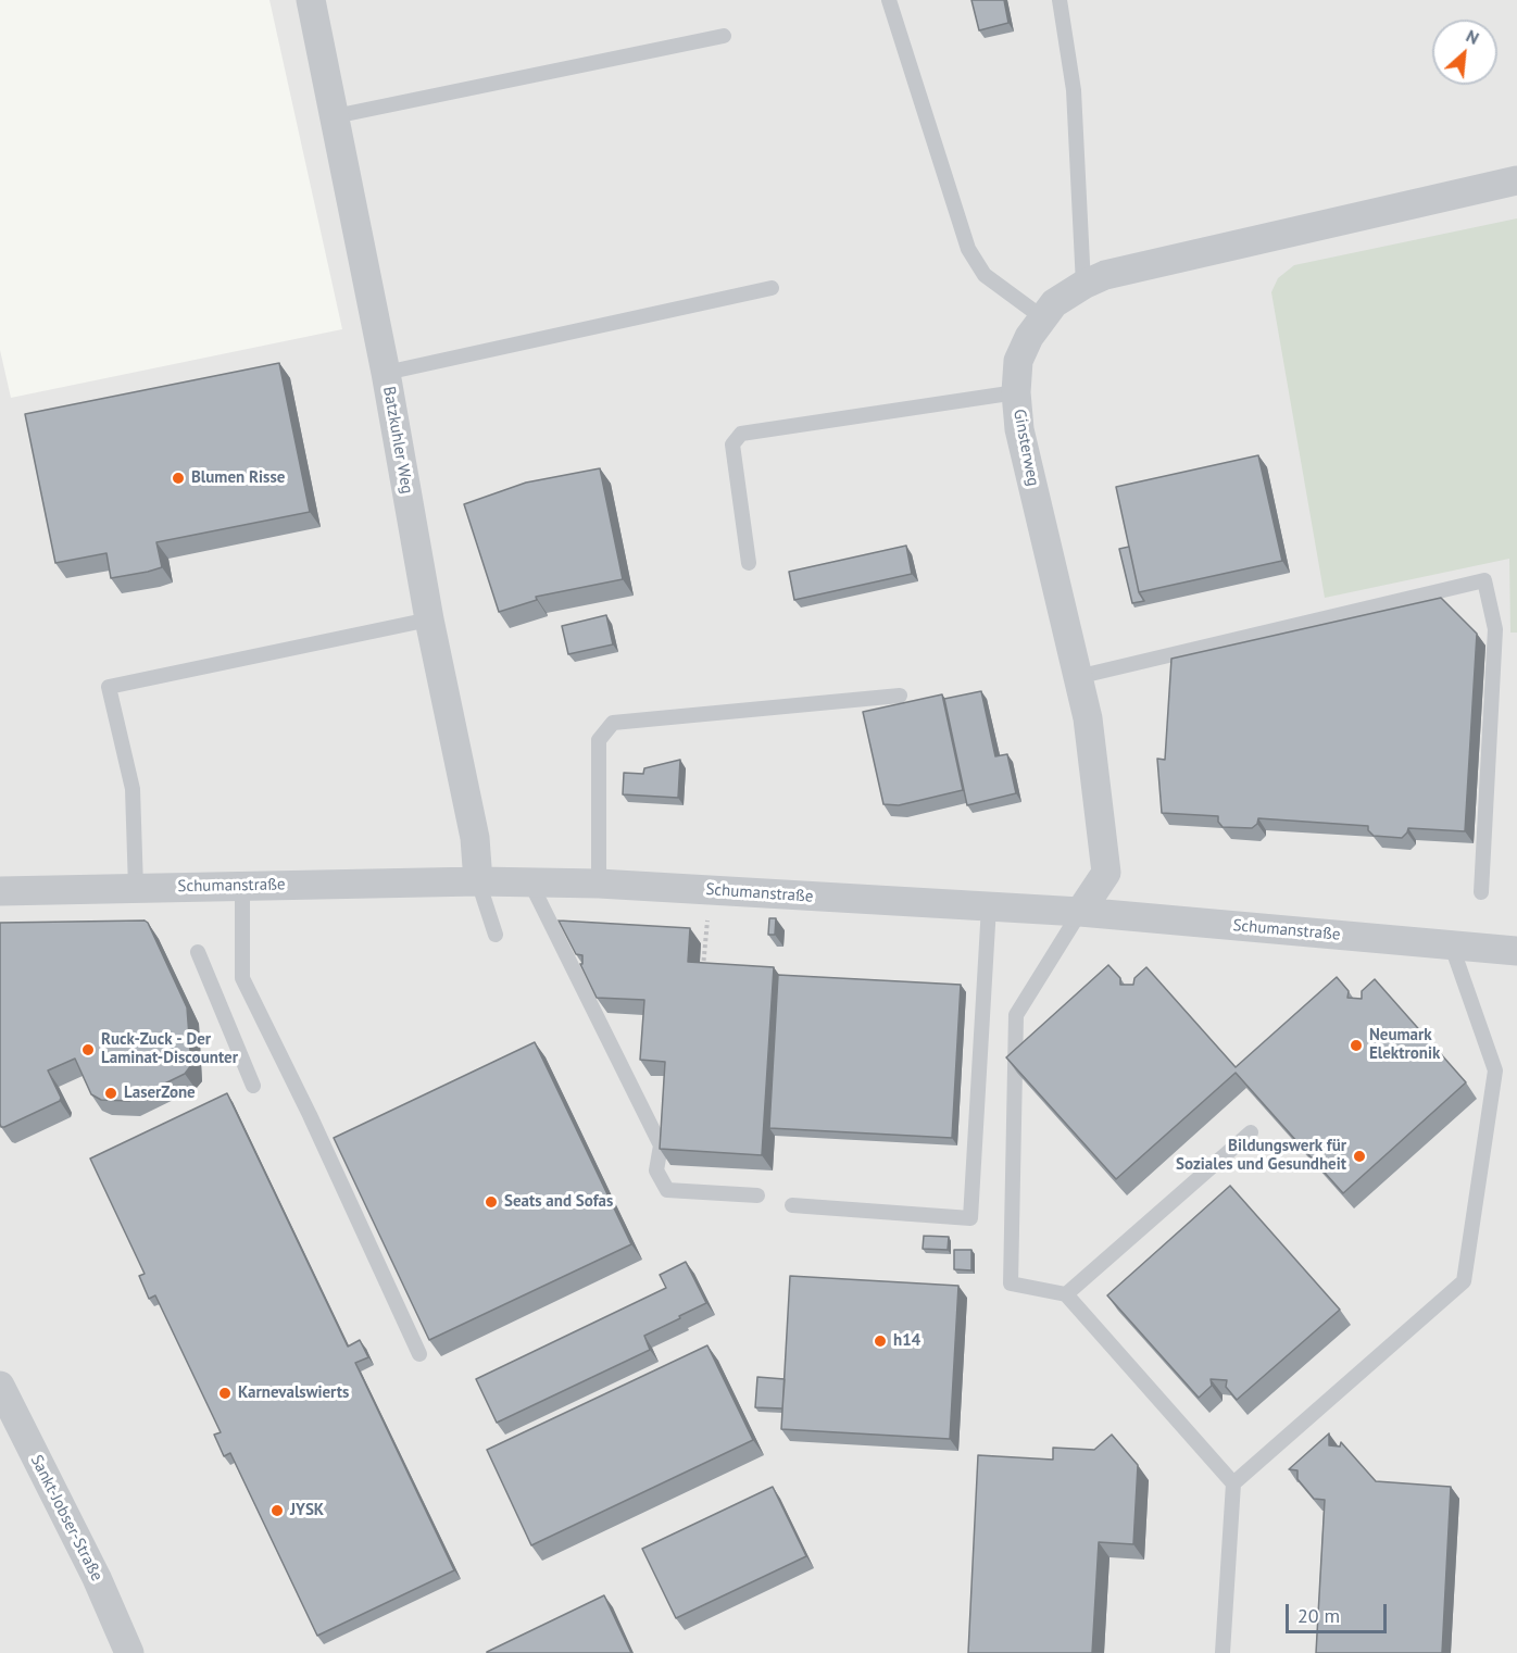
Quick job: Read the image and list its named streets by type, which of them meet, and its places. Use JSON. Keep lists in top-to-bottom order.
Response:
{
  "streets": {
    "street": [
      "Batzkuhler Weg",
      "Ginsterweg",
      "Schumanstraße",
      "Sankt-Jobser-Straße"
    ]
  },
  "crossings": [
    ["Batzkuhler Weg", "Schumanstraße"],
    ["Ginsterweg", "Schumanstraße"]
  ],
  "places": [
    "Blumen Risse",
    "Neumark Elektronik",
    "Ruck-Zuck - Der Laminat-Discounter",
    "LaserZone",
    "Bildungswerk für Soziales und Gesundheit",
    "Seats and Sofas",
    "h14",
    "Karnevalswierts",
    "JYSK"
  ],
  "scale_bar": "20 m",
  "north": "top right"
}
